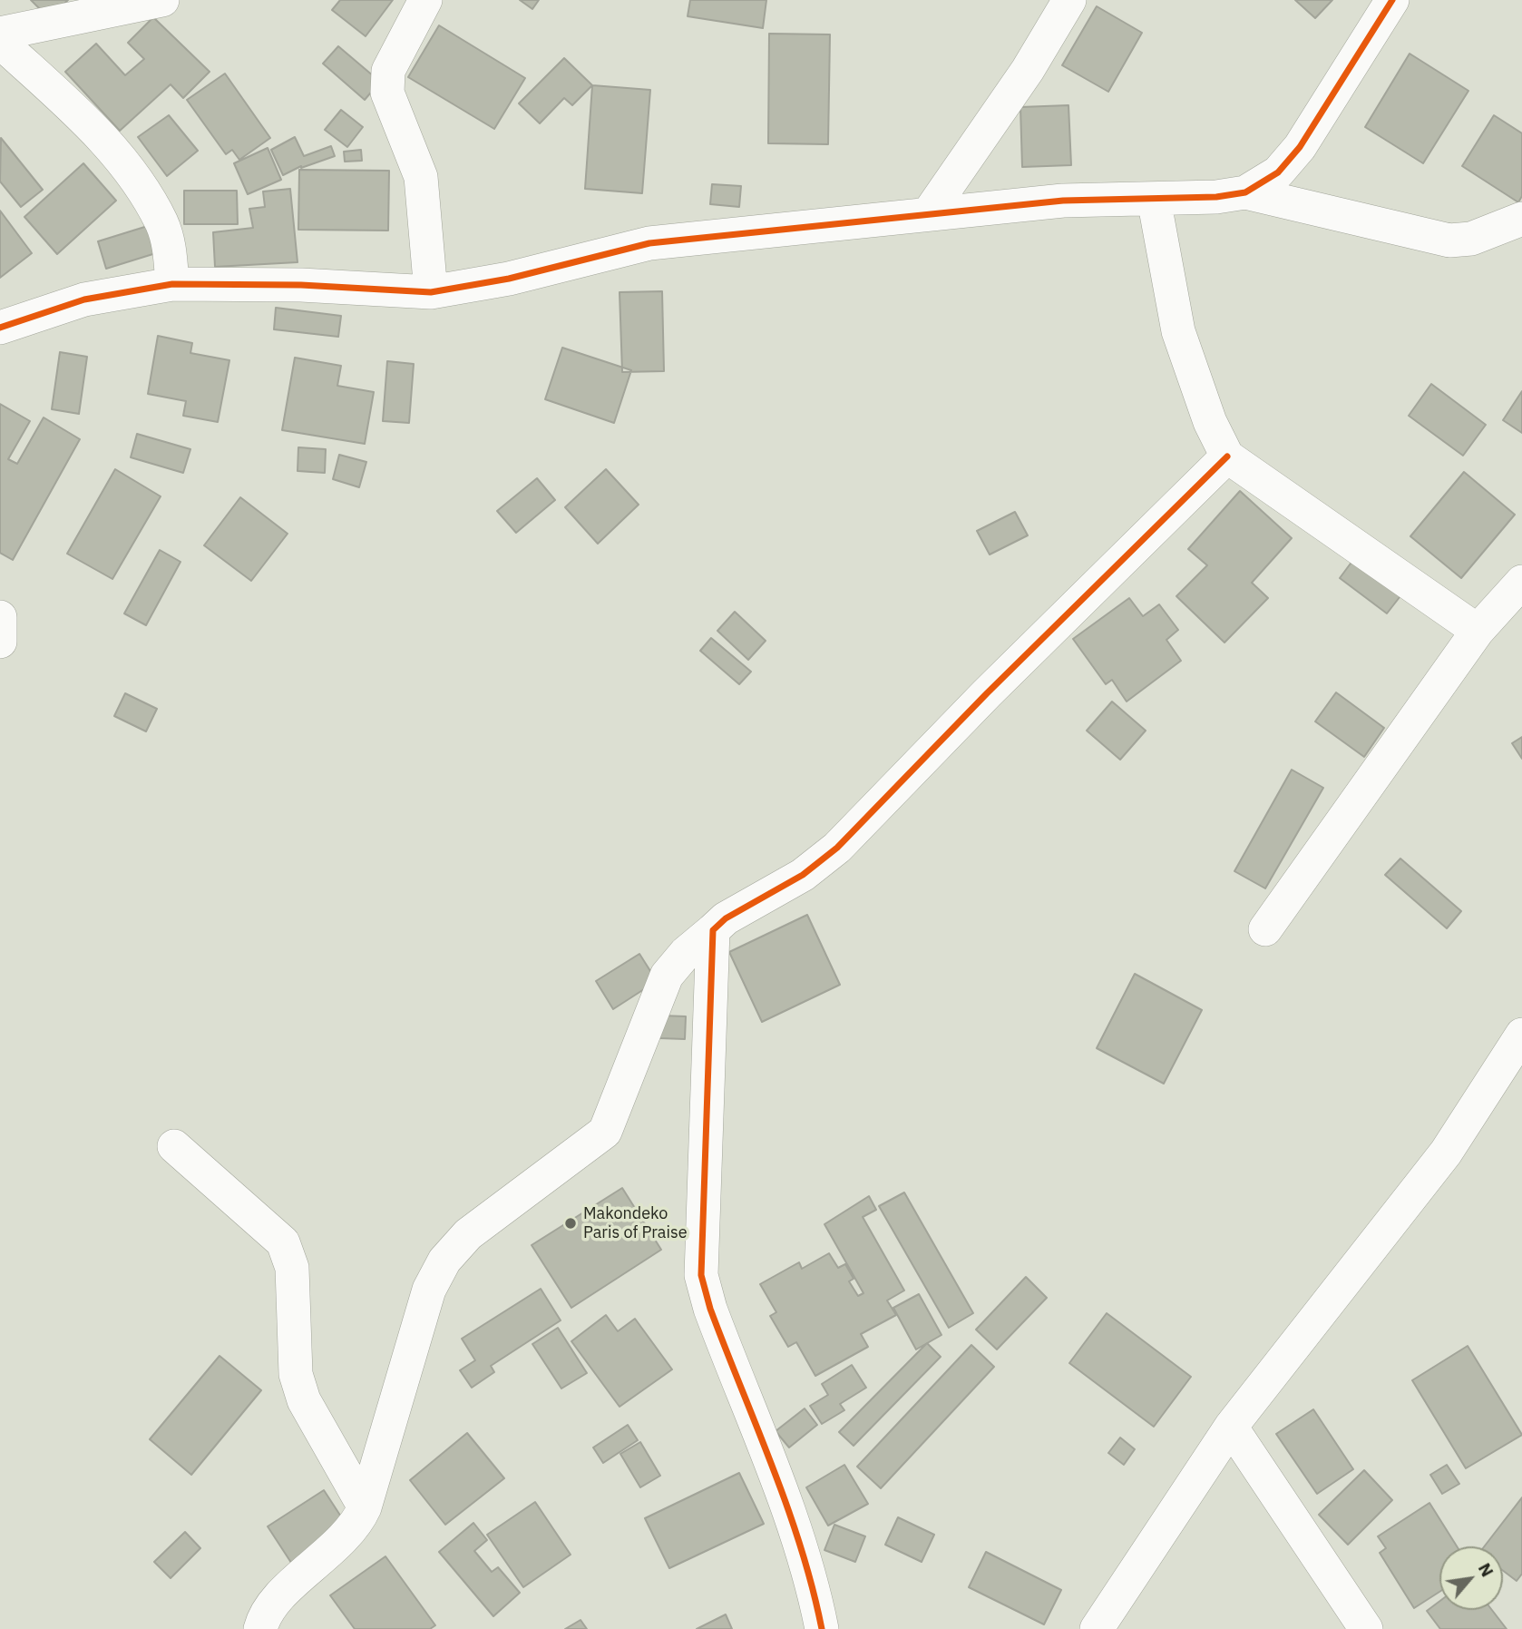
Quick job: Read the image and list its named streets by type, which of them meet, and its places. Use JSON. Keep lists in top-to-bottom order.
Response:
{
  "places": ["Makondeko Paris of Praise"],
  "north": "top right"
}
